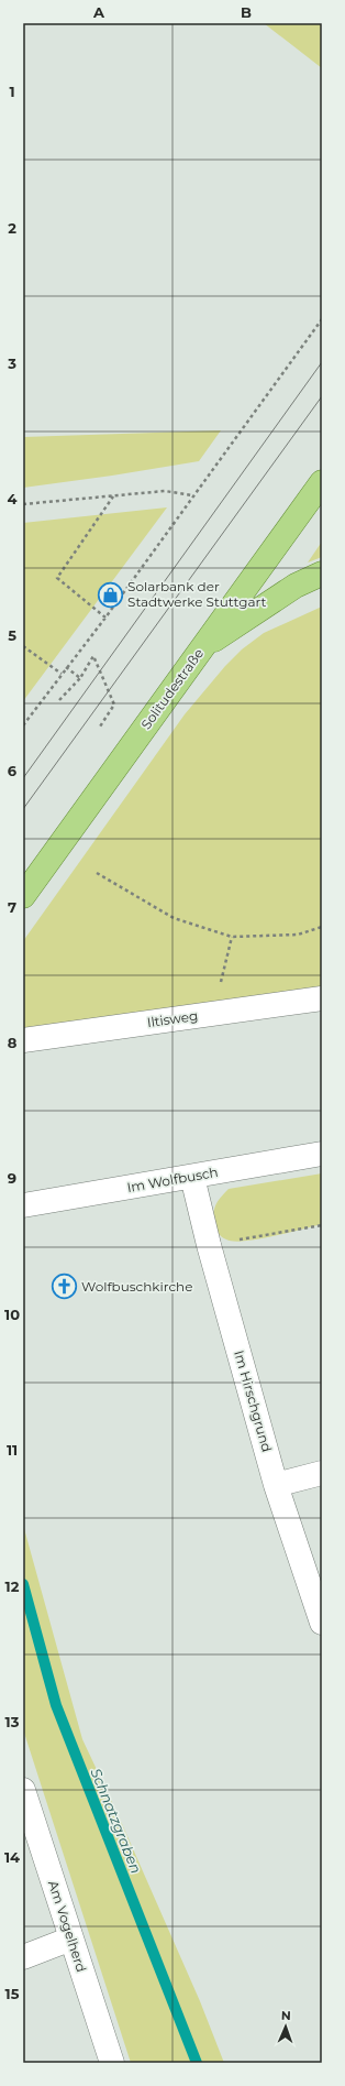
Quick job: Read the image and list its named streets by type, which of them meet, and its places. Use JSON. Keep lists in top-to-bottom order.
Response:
{
  "streets": {
    "main road": ["Solitudestraße"],
    "street": [
      "Iltisweg",
      "Im Wolfbusch",
      "Im Hirschgrund",
      "Am Vogelherd"
    ]
  },
  "crossings": [
    ["Im Wolfbusch", "Im Hirschgrund"]
  ],
  "water": ["Schnatzgraben"],
  "places": {
    "shop": ["Solarbank der Stadtwerke Stuttgart"],
    "church": ["Wolfbuschkirche"]
  },
  "north": "top",
  "grid": {
    "columns": ["A", "B"],
    "rows": [
      "1",
      "2",
      "3",
      "4",
      "5",
      "6",
      "7",
      "8",
      "9",
      "10",
      "11",
      "12",
      "13",
      "14",
      "15"
    ]
  }
}
